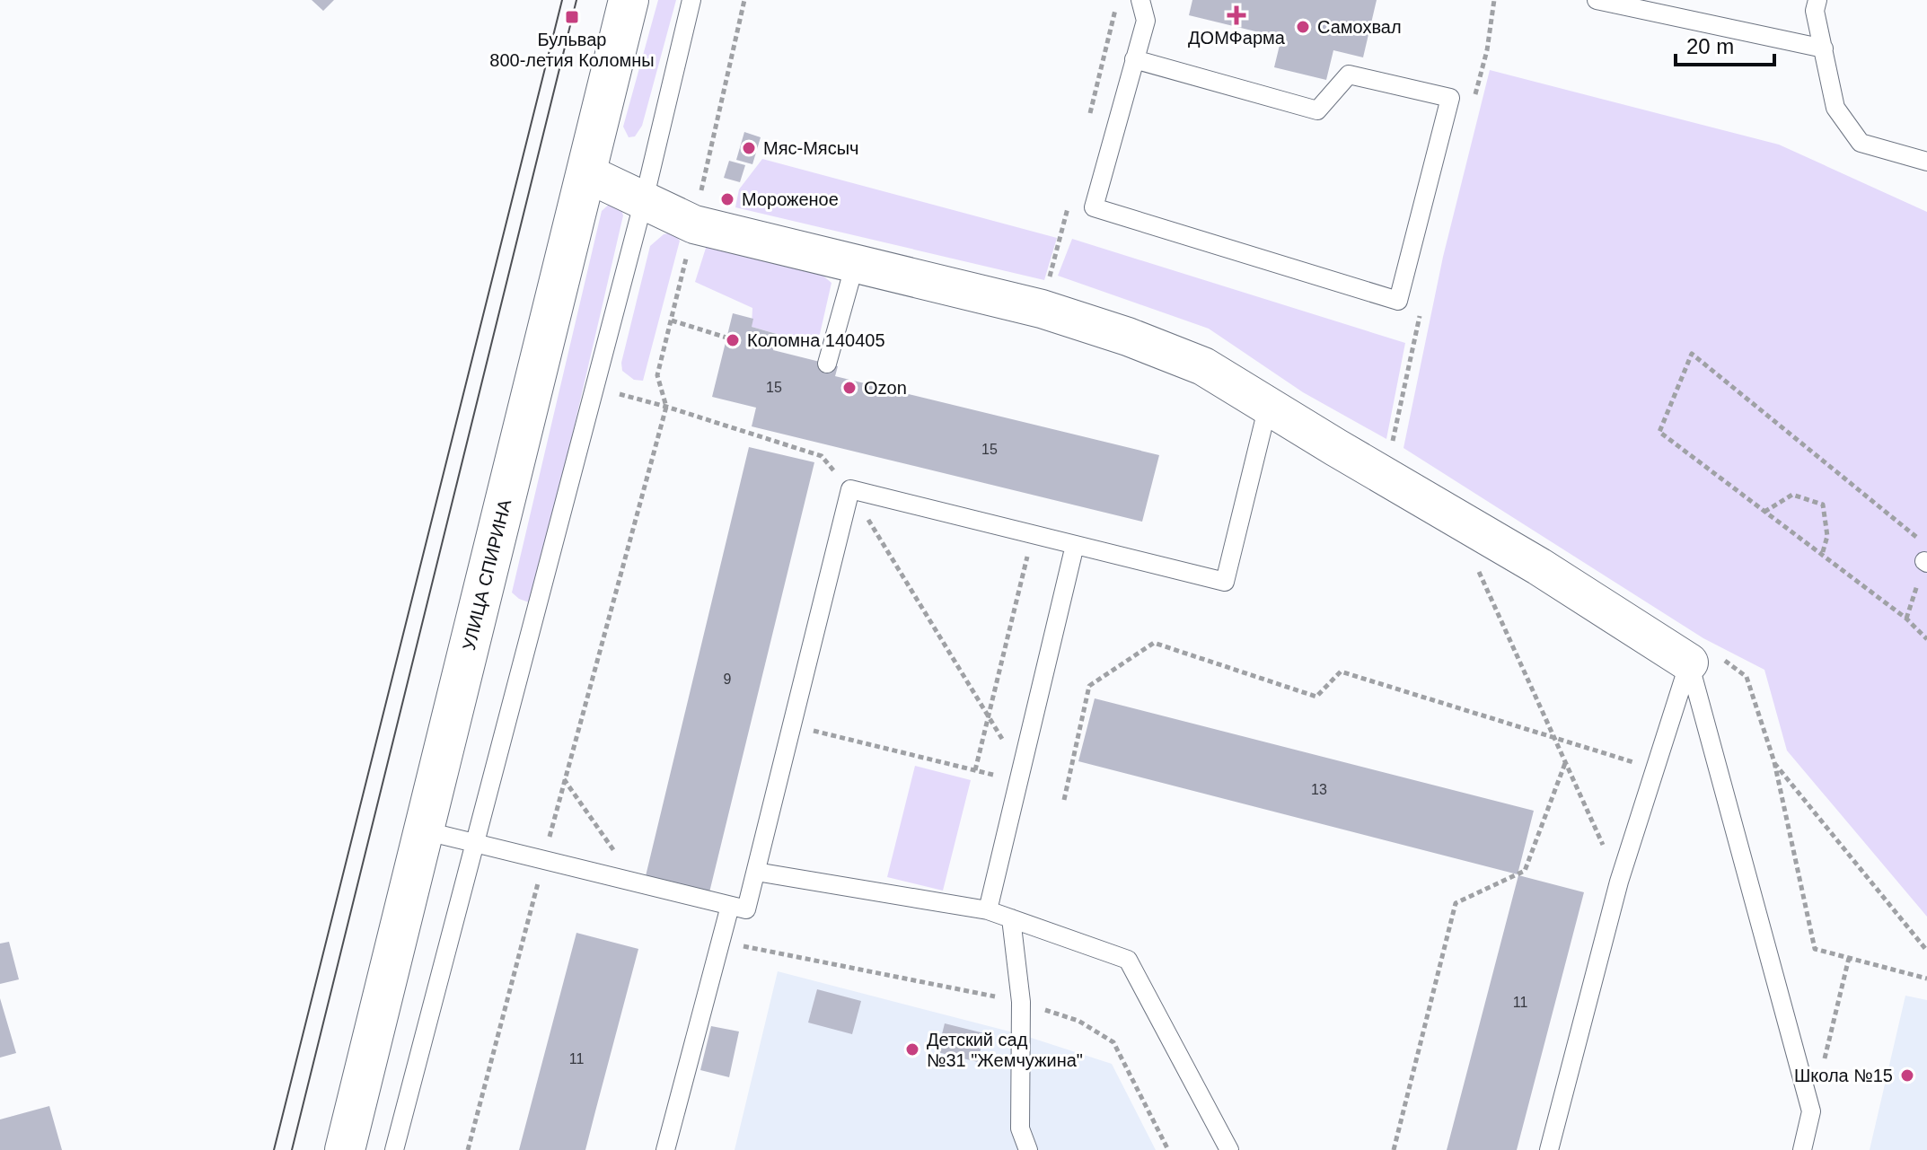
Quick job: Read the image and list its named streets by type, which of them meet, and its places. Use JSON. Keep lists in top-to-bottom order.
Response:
{
  "streets": {
    "main road": ["УЛИЦА СПИРИНА"]
  },
  "places": {
    "health": ["ДОМФарма"],
    "transit": ["Бульвар 800-летия Коломны"],
    "other": [
      "Самохвал",
      "Мяс-Мясыч",
      "Мороженое",
      "Коломна 140405",
      "Ozon",
      "Детский сад №31 \"Жемчужина\"",
      "Школа №15"
    ]
  },
  "house_numbers": [
    "15",
    "15",
    "9",
    "13",
    "11",
    "11"
  ],
  "scale_bar": "20 m"
}
